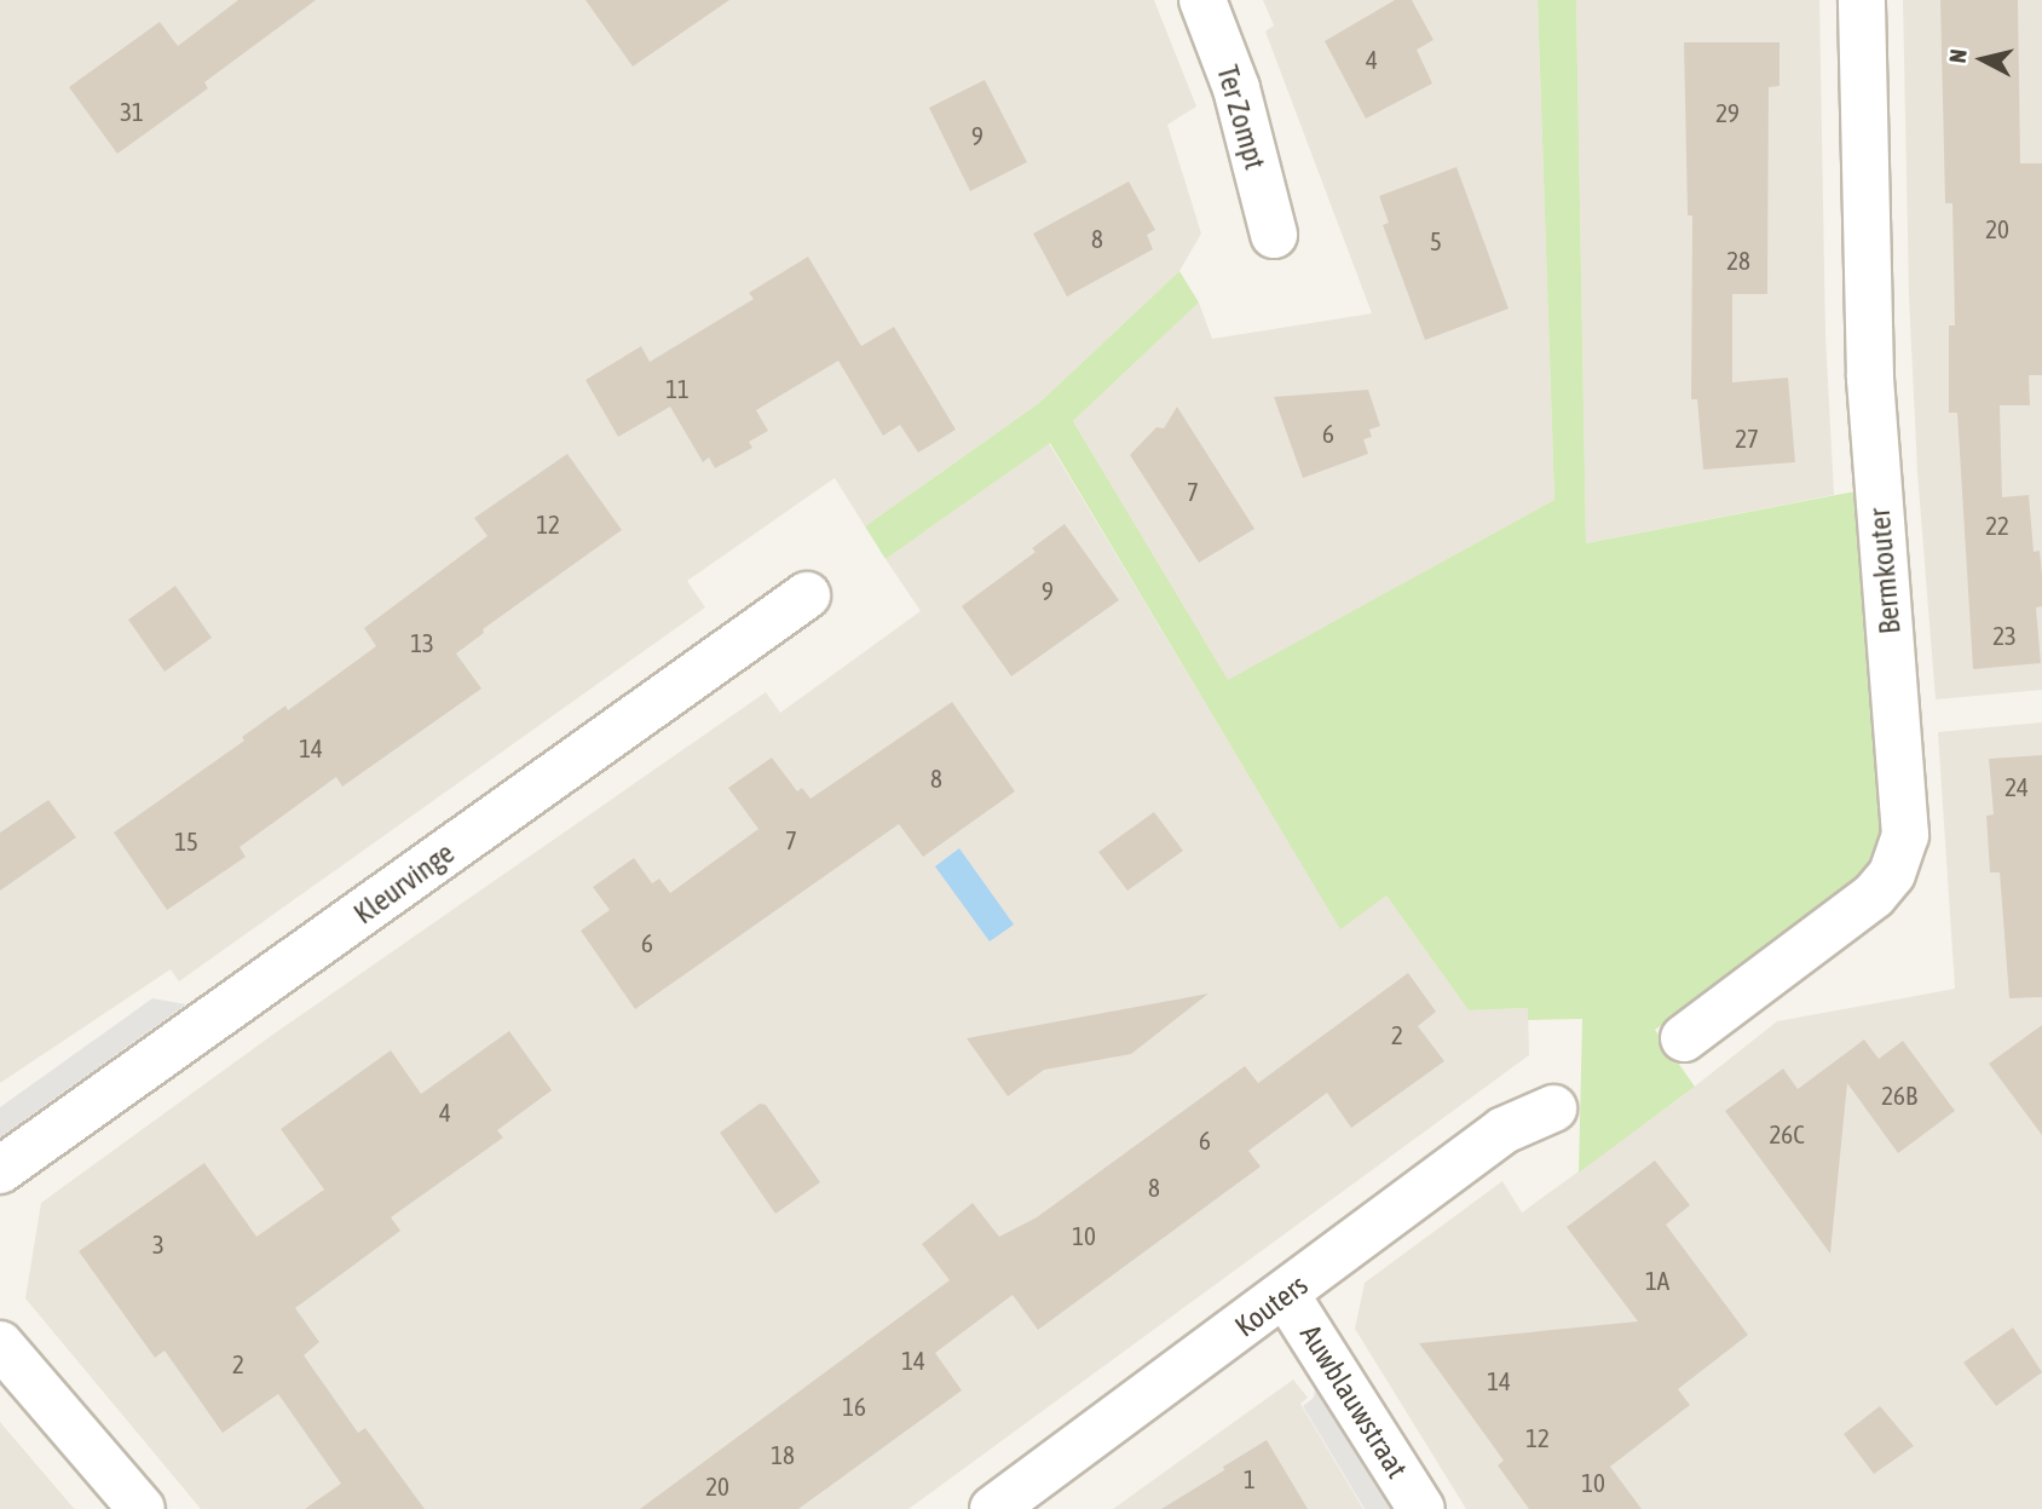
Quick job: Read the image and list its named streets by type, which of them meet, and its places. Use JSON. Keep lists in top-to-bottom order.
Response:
{
  "streets": {
    "street": [
      "Ter Zompt",
      "Bermkouter",
      "Kleurvinge",
      "Kouters",
      "Auwblauwstraat"
    ]
  },
  "crossings": [
    ["Kouters", "Auwblauwstraat"]
  ],
  "house_numbers": [
    "4",
    "31",
    "29",
    "9",
    "20",
    "8",
    "5",
    "28",
    "11",
    "6",
    "27",
    "7",
    "12",
    "22",
    "9",
    "23",
    "13",
    "14",
    "8",
    "24",
    "7",
    "15",
    "6",
    "2",
    "26B",
    "4",
    "26C",
    "6",
    "8",
    "10",
    "3",
    "1A",
    "14",
    "2",
    "14",
    "16",
    "12",
    "18",
    "1",
    "10",
    "20"
  ],
  "north": "left"
}
